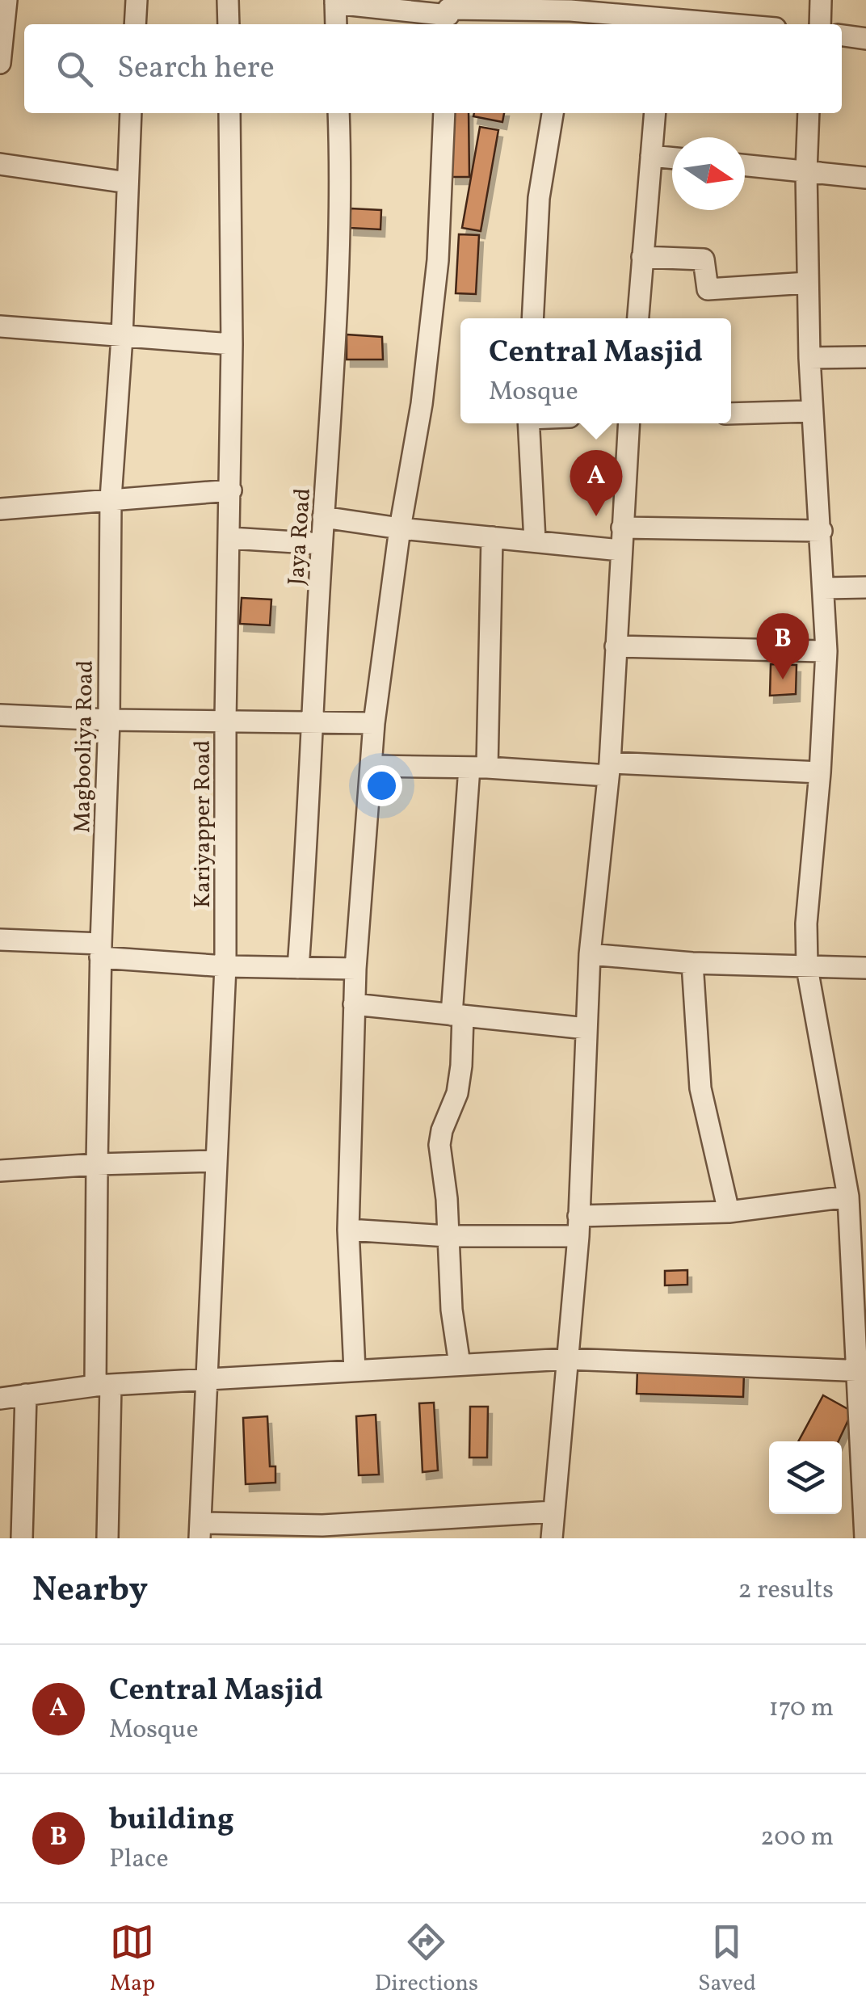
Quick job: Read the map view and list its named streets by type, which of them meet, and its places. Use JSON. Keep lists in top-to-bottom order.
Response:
{
  "streets": {
    "street": ["Jaya Road", "Magbooliya Road", "Kariyapper Road"]
  },
  "north": "right",
  "page": {
    "search": "Search here",
    "popup": ["Central Masjid", "Mosque"],
    "pins": ["A", "B"],
    "heading": ["Nearby", "2 results"],
    "list": [
      {
        "mark": "A",
        "name": "Central Masjid",
        "note": "Mosque",
        "value": "170 m"
      },
      {
        "mark": "B",
        "name": "building",
        "note": "Place",
        "value": "200 m"
      }
    ],
    "nav": ["Map", "Directions", "Saved"]
  }
}
